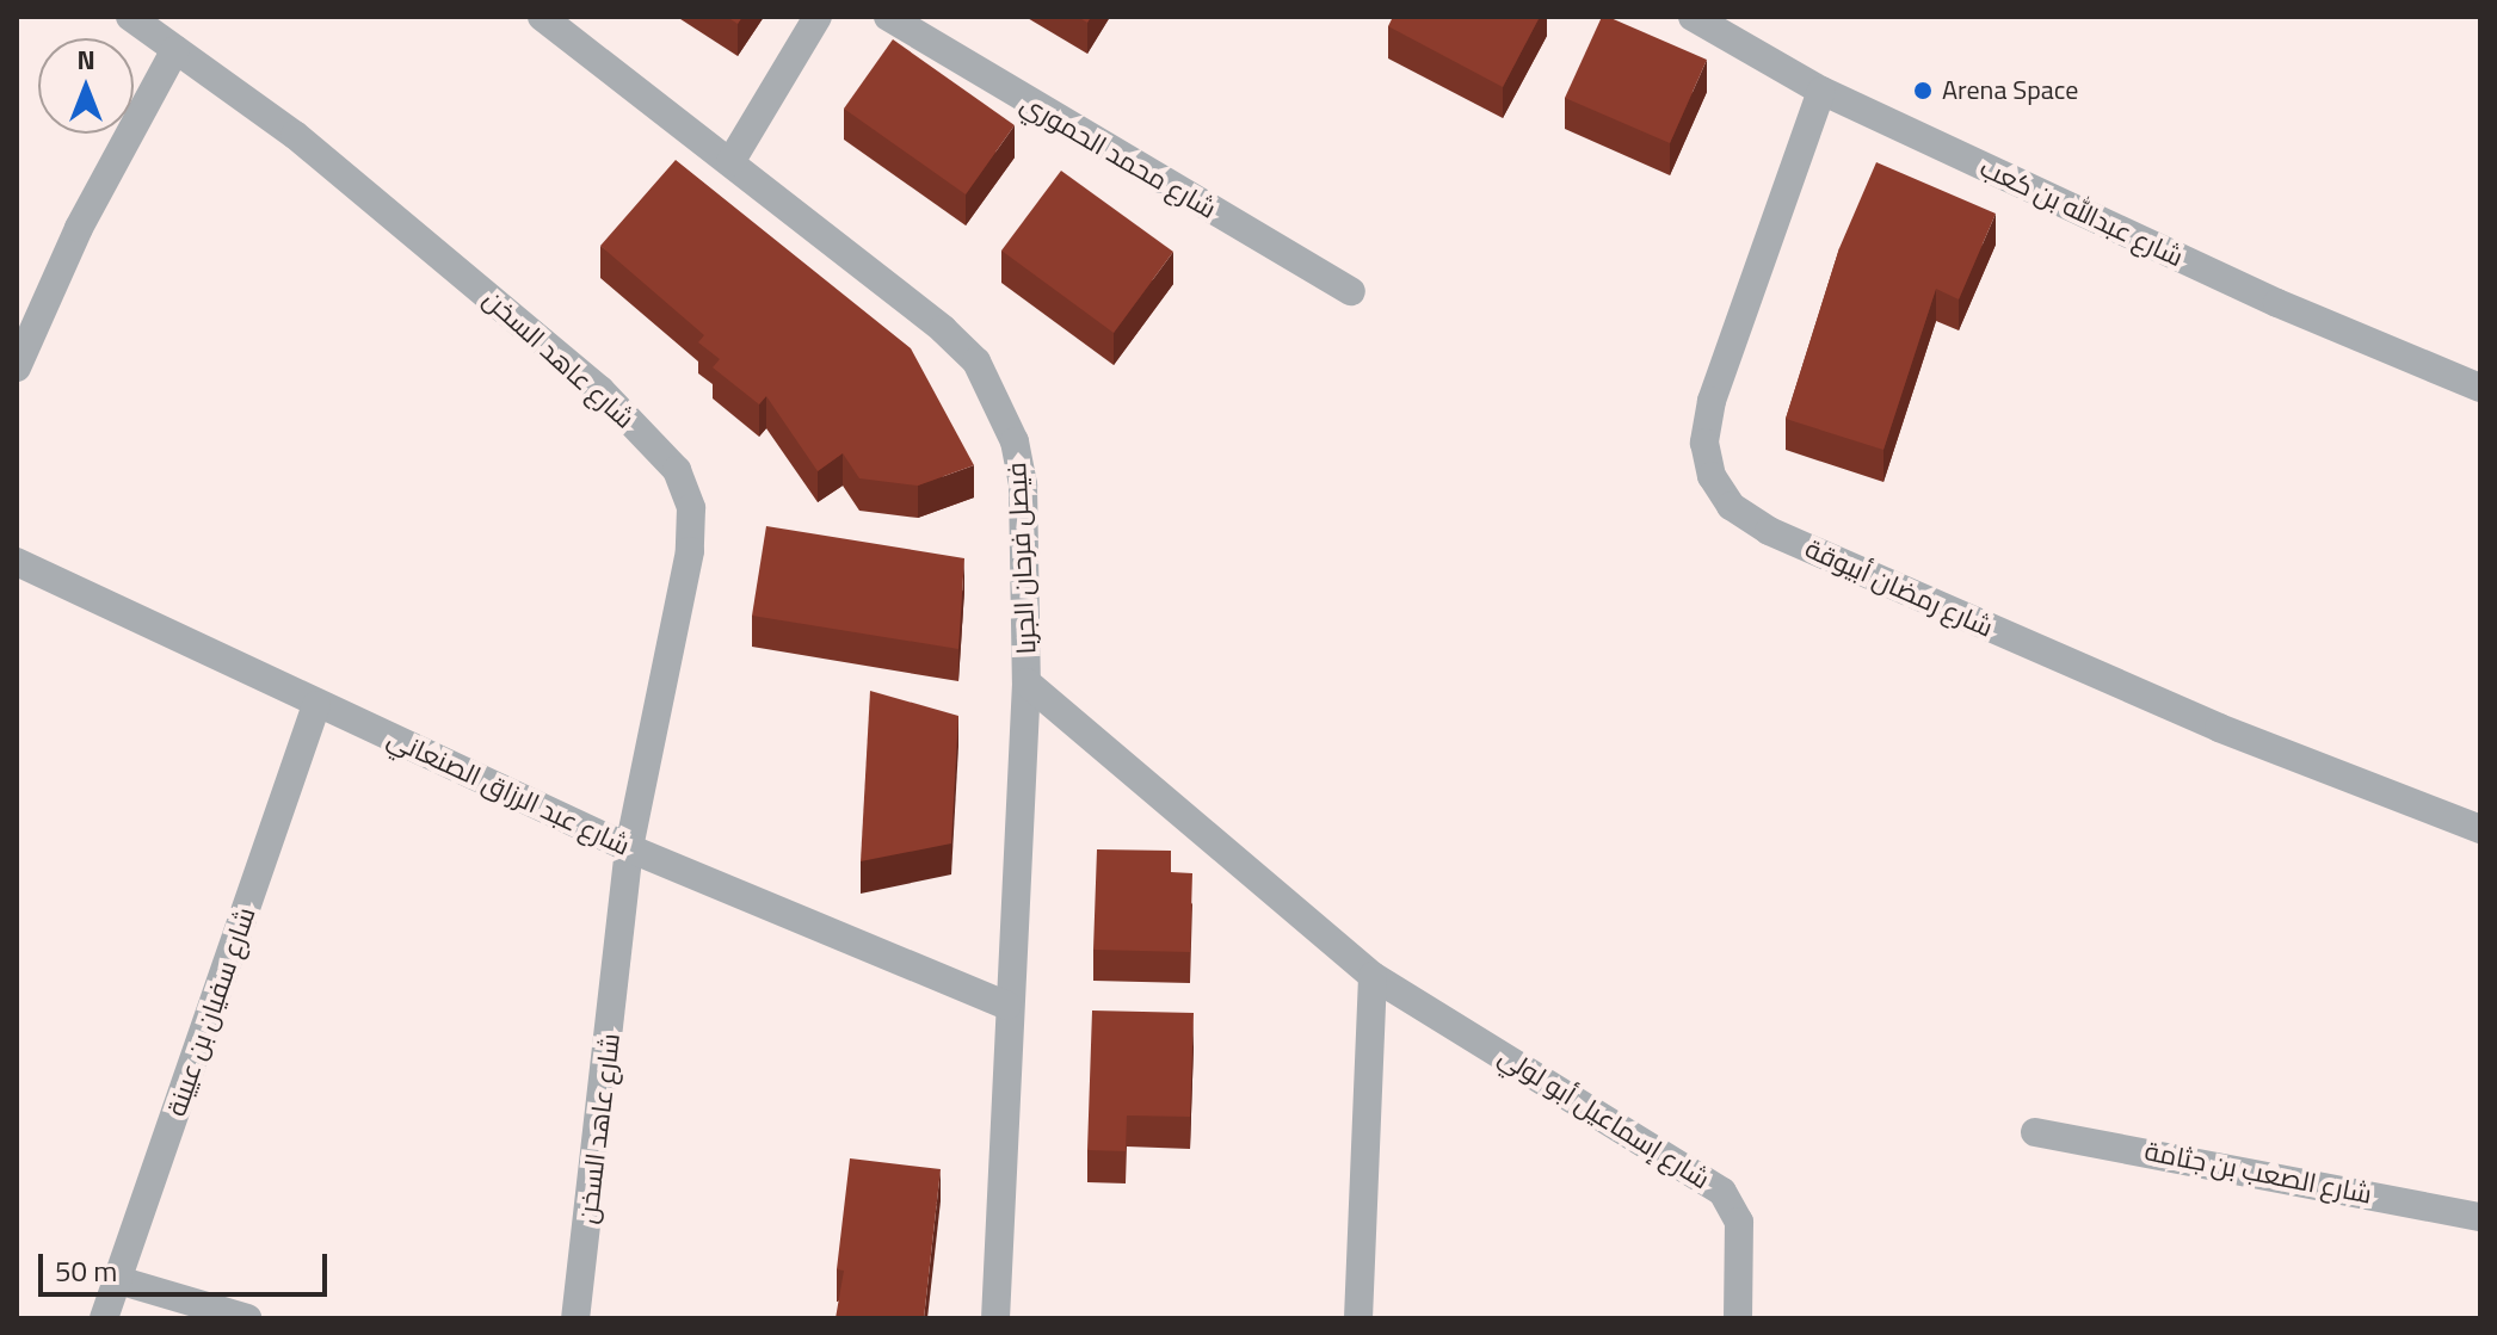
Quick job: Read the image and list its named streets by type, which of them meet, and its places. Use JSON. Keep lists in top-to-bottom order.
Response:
{
  "streets": {
    "street": [
      "شارع محمد الحموري",
      "شارع عبدالله بن كعب",
      "شارع عاهد السخن",
      "فيصل فرحان الجربا",
      "شارع رمضان أبيوقة",
      "شارع عبد الرزاق الصنعاني",
      "شارع سفيان بن عيينة",
      "شارع إسماعيل أبو لولي",
      "شارع الصعب بن جثامة"
    ]
  },
  "crossings": [
    ["شارع عبدالله بن كعب", "شارع رمضان أبيوقة"],
    ["شارع عاهد السخن", "شارع عبد الرزاق الصنعاني"],
    ["فيصل فرحان الجربا", "شارع عبد الرزاق الصنعاني"],
    ["فيصل فرحان الجربا", "شارع إسماعيل أبو لولي"],
    ["شارع عبد الرزاق الصنعاني", "شارع سفيان بن عيينة"]
  ],
  "places": ["Arena Space"],
  "scale_bar": "50 m",
  "north": "top"
}
